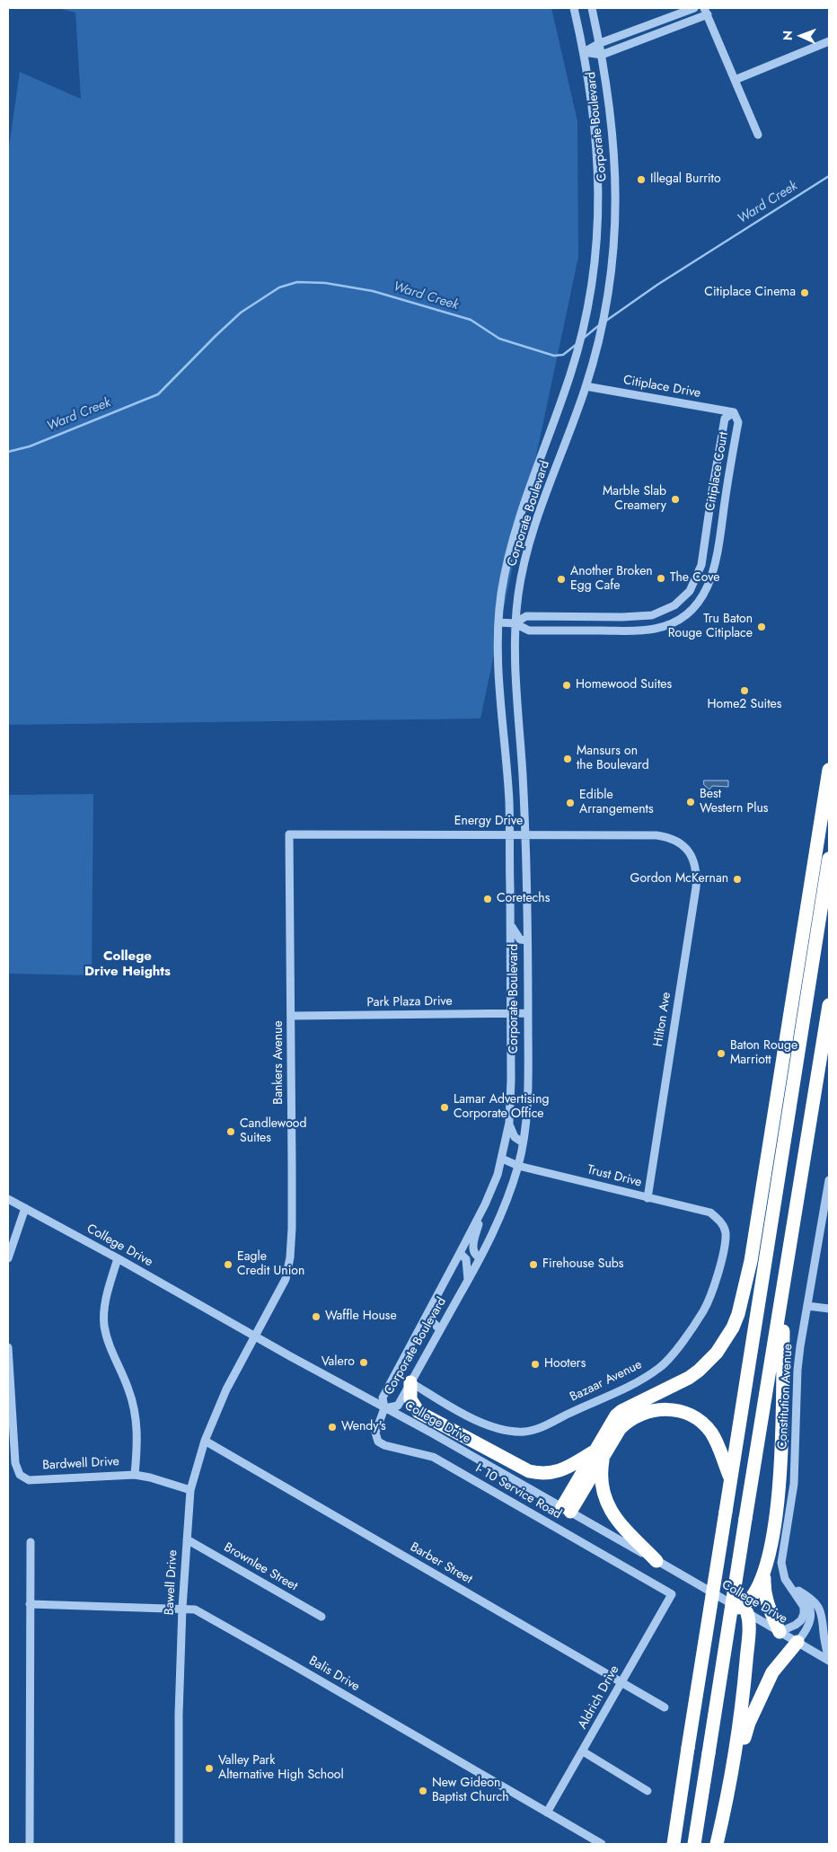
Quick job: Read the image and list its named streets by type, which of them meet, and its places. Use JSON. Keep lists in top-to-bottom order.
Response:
{
  "streets": {
    "street": [
      "Corporate Boulevard",
      "Citiplace Drive",
      "Citiplace Court",
      "Energy Drive",
      "Park Plaza Drive",
      "Hilton Ave",
      "Bankers Avenue",
      "Trust Drive",
      "College Drive",
      "Bazaar Avenue",
      "Constitution Avenue",
      "Bardwell Drive",
      "I- 10 Service Road",
      "Barber Street",
      "Brownlee Street",
      "Bawell Drive",
      "Balis Drive",
      "Aldrich Drive"
    ]
  },
  "crossings": [
    ["Corporate Boulevard", "Citiplace Drive"],
    ["Corporate Boulevard", "Citiplace Court"],
    ["Corporate Boulevard", "Energy Drive"],
    ["Corporate Boulevard", "Park Plaza Drive"],
    ["Corporate Boulevard", "Trust Drive"],
    ["Corporate Boulevard", "College Drive"],
    ["Corporate Boulevard", "Bazaar Avenue"],
    ["Corporate Boulevard", "I- 10 Service Road"],
    ["Citiplace Drive", "Citiplace Court"],
    ["Energy Drive", "Hilton Ave"],
    ["Energy Drive", "Bankers Avenue"],
    ["Park Plaza Drive", "Bankers Avenue"],
    ["Hilton Ave", "Trust Drive"],
    ["Bankers Avenue", "College Drive"],
    ["Bankers Avenue", "Bawell Drive"],
    ["Trust Drive", "Bazaar Avenue"],
    ["College Drive", "Constitution Avenue"],
    ["College Drive", "I- 10 Service Road"],
    ["College Drive", "Bawell Drive"],
    ["Bardwell Drive", "Bawell Drive"],
    ["I- 10 Service Road", "Aldrich Drive"],
    ["Barber Street", "Bawell Drive"],
    ["Barber Street", "Aldrich Drive"],
    ["Brownlee Street", "Bawell Drive"],
    ["Bawell Drive", "Balis Drive"],
    ["Balis Drive", "Aldrich Drive"]
  ],
  "districts": ["College Drive Heights"],
  "water": ["Ward Creek"],
  "places": [
    "Illegal Burrito",
    "Citiplace Cinema",
    "Marble Slab Creamery",
    "The Cove",
    "Another Broken Egg Cafe",
    "Tru Baton Rouge Citiplace",
    "Homewood Suites",
    "Home2 Suites",
    "Mansurs on the Boulevard",
    "Best Western Plus",
    "Edible Arrangements",
    "Gordon McKernan",
    "Coretechs",
    "Baton Rouge Marriott",
    "Lamar Advertising Corporate Office",
    "Candlewood Suites",
    "Eagle Credit Union",
    "Firehouse Subs",
    "Waffle House",
    "Valero",
    "Hooters",
    "Wendy's",
    "Valley Park Alternative High School",
    "New Gideon Baptist Church"
  ],
  "north": "left"
}
